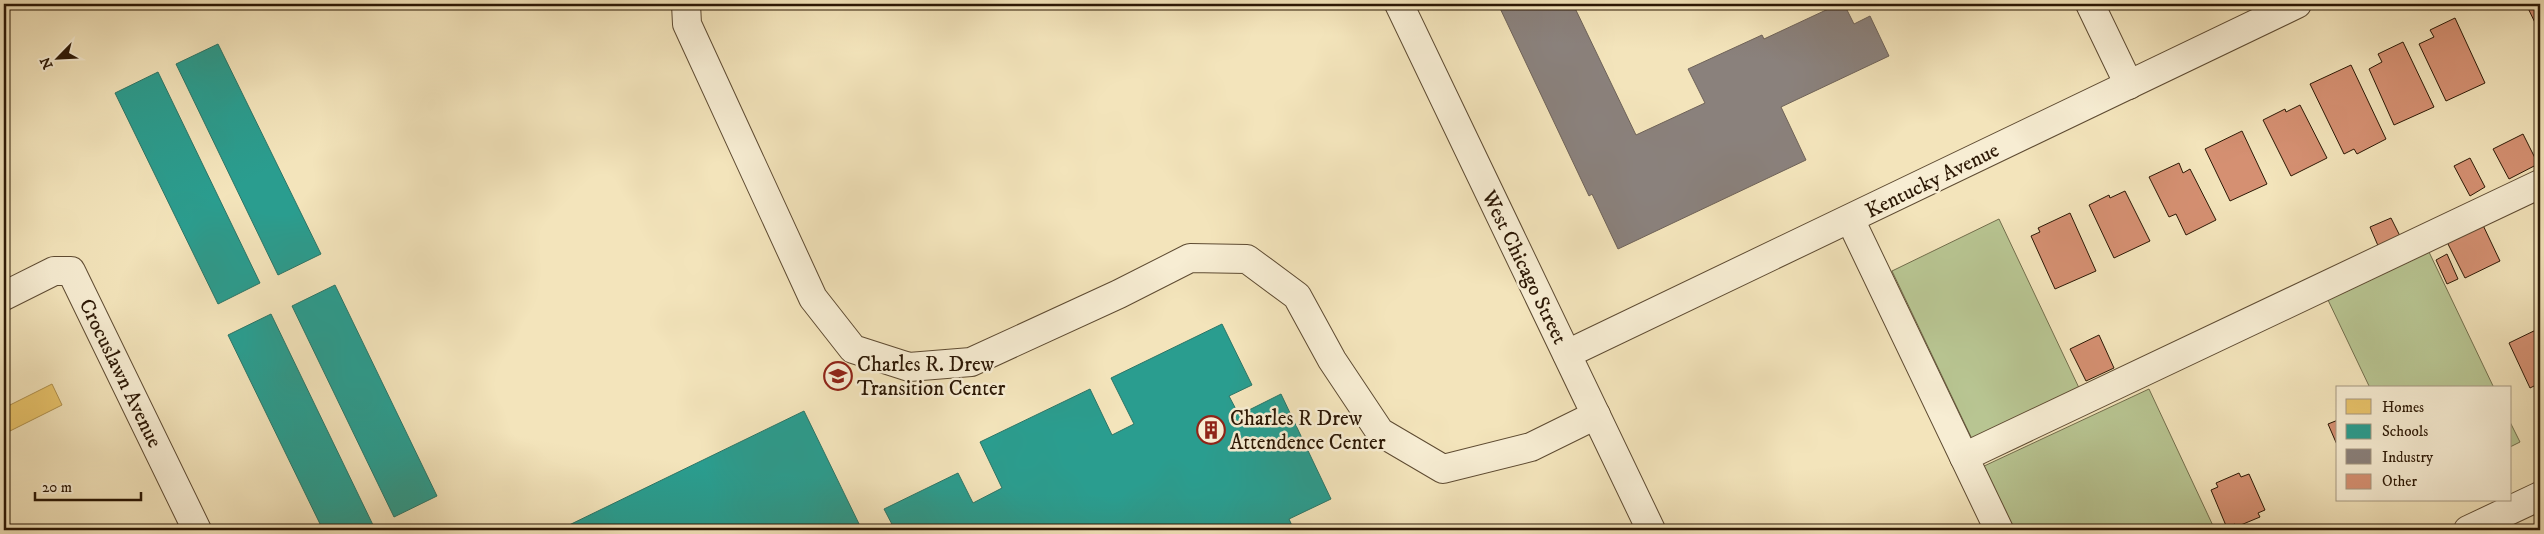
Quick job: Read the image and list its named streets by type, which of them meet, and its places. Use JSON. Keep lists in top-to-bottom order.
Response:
{
  "streets": {
    "street": ["Kentucky Avenue", "West Chicago Street", "Crocuslawn Avenue"]
  },
  "crossings": [
    ["Kentucky Avenue", "West Chicago Street"]
  ],
  "places": {
    "school or university": ["Charles R. Drew Transition Center"],
    "building": ["Charles R Drew Attendence Center"]
  },
  "legend": [
    "Homes",
    "Schools",
    "Industry",
    "Other"
  ],
  "scale_bar": "20 m",
  "north": "bottom left"
}
